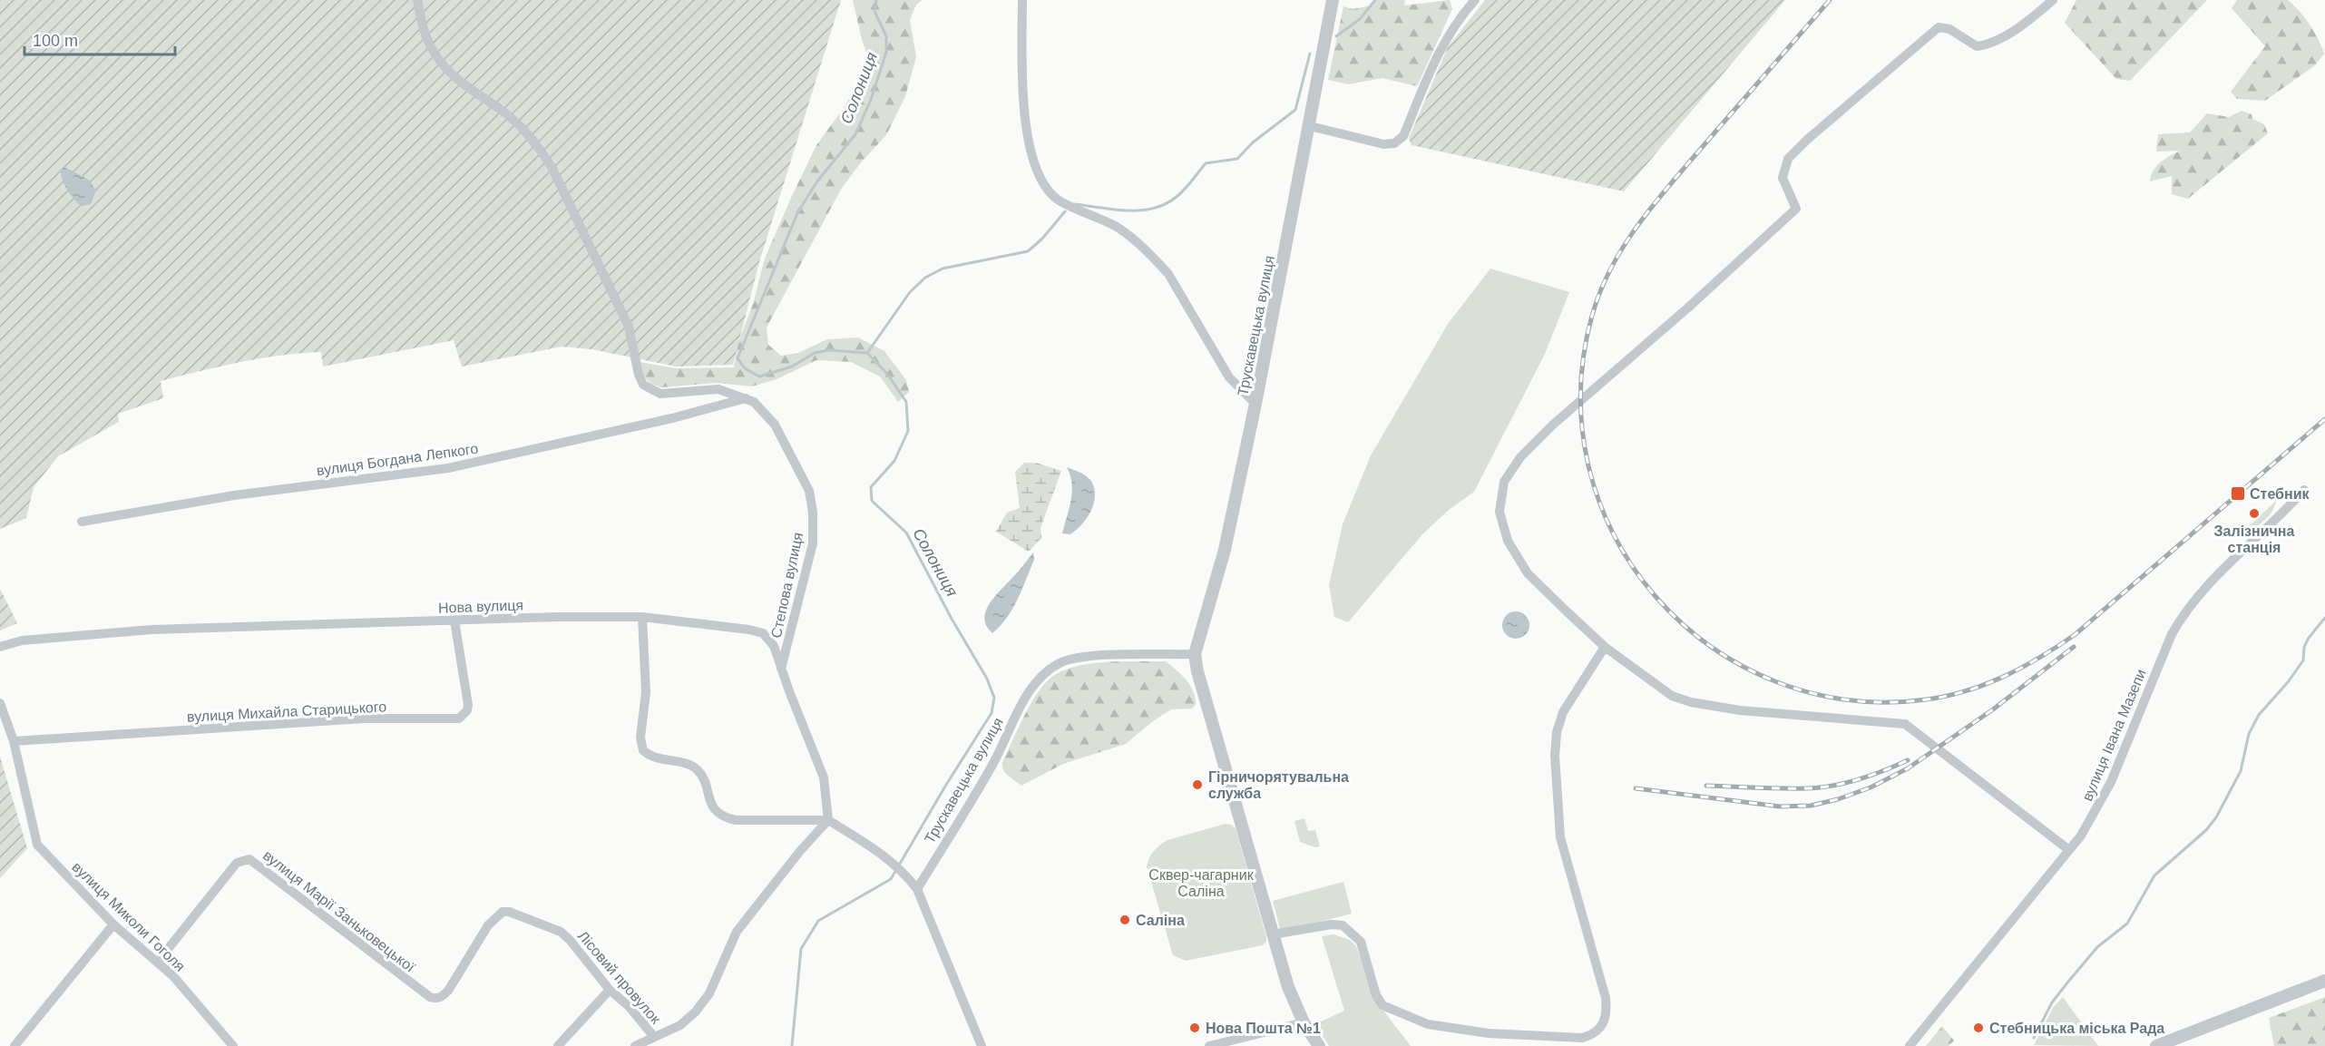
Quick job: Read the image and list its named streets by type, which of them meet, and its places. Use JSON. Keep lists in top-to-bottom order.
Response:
{
  "streets": {
    "street": [
      "Трускавецька вулиця",
      "вулиця Богдана Лепкого",
      "Степова вулиця",
      "Нова вулиця",
      "вулиця Михайла Старицького",
      "вулиця Івана Мазепи",
      "вулиця Марії Заньковецької",
      "вулиця Миколи Гоголя",
      "Лісовий провулок"
    ]
  },
  "crossings": [
    ["вулиця Богдана Лепкого", "Степова вулиця"],
    ["Степова вулиця", "Нова вулиця"],
    ["Нова вулиця", "вулиця Михайла Старицького"],
    ["вулиця Михайла Старицького", "вулиця Миколи Гоголя"],
    ["вулиця Марії Заньковецької", "вулиця Миколи Гоголя"],
    ["вулиця Марії Заньковецької", "Лісовий провулок"]
  ],
  "water": ["Солониця"],
  "parks": ["Сквер-чагарник Саліна"],
  "places": {
    "transit": ["Стебник"],
    "other": [
      "Залізнична станція",
      "Гірничорятувальна служба",
      "Саліна",
      "Нова Пошта №1",
      "Стебницька міська Рада"
    ]
  },
  "scale_bar": "100 m"
}
